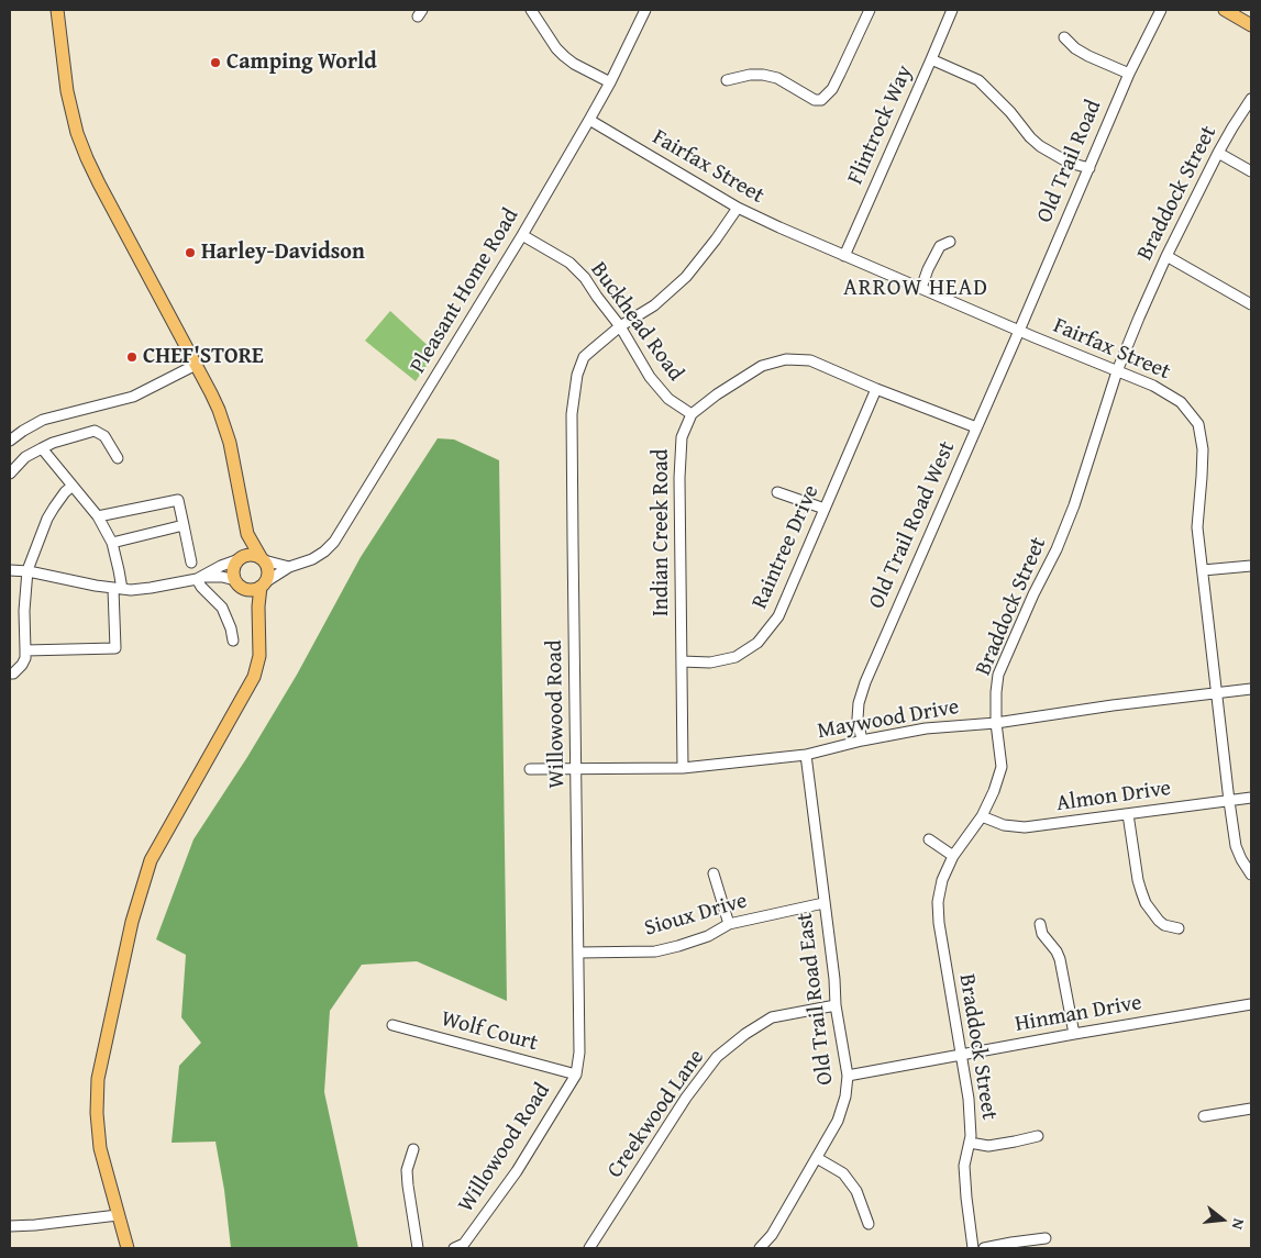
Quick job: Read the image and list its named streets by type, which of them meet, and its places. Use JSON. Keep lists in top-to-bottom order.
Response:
{
  "streets": {
    "street": [
      "Flintrock Way",
      "Old Trail Road",
      "Fairfax Street",
      "Braddock Street",
      "Pleasant Home Road",
      "Buckhead Road",
      "Old Trail Road West",
      "Indian Creek Road",
      "Raintree Drive",
      "Willowood Road",
      "Maywood Drive",
      "Almon Drive",
      "Sioux Drive",
      "Old Trail Road East",
      "Hinman Drive",
      "Wolf Court",
      "Creekwood Lane"
    ]
  },
  "crossings": [
    ["Flintrock Way", "Fairfax Street"],
    ["Old Trail Road", "Fairfax Street"],
    ["Old Trail Road", "Old Trail Road West"],
    ["Fairfax Street", "Braddock Street"],
    ["Fairfax Street", "Pleasant Home Road"],
    ["Fairfax Street", "Old Trail Road West"],
    ["Fairfax Street", "Willowood Road"],
    ["Fairfax Street", "Maywood Drive"],
    ["Fairfax Street", "Almon Drive"],
    ["Braddock Street", "Maywood Drive"],
    ["Braddock Street", "Almon Drive"],
    ["Braddock Street", "Hinman Drive"],
    ["Pleasant Home Road", "Buckhead Road"],
    ["Buckhead Road", "Indian Creek Road"],
    ["Buckhead Road", "Willowood Road"],
    ["Old Trail Road West", "Maywood Drive"],
    ["Indian Creek Road", "Raintree Drive"],
    ["Indian Creek Road", "Maywood Drive"],
    ["Willowood Road", "Maywood Drive"],
    ["Willowood Road", "Sioux Drive"],
    ["Willowood Road", "Wolf Court"],
    ["Maywood Drive", "Old Trail Road East"],
    ["Sioux Drive", "Old Trail Road East"],
    ["Old Trail Road East", "Hinman Drive"],
    ["Old Trail Road East", "Creekwood Lane"]
  ],
  "districts": ["ARROW HEAD"],
  "places": ["Camping World", "Harley-Davidson", "CHEF'STORE"],
  "north": "right"
}
